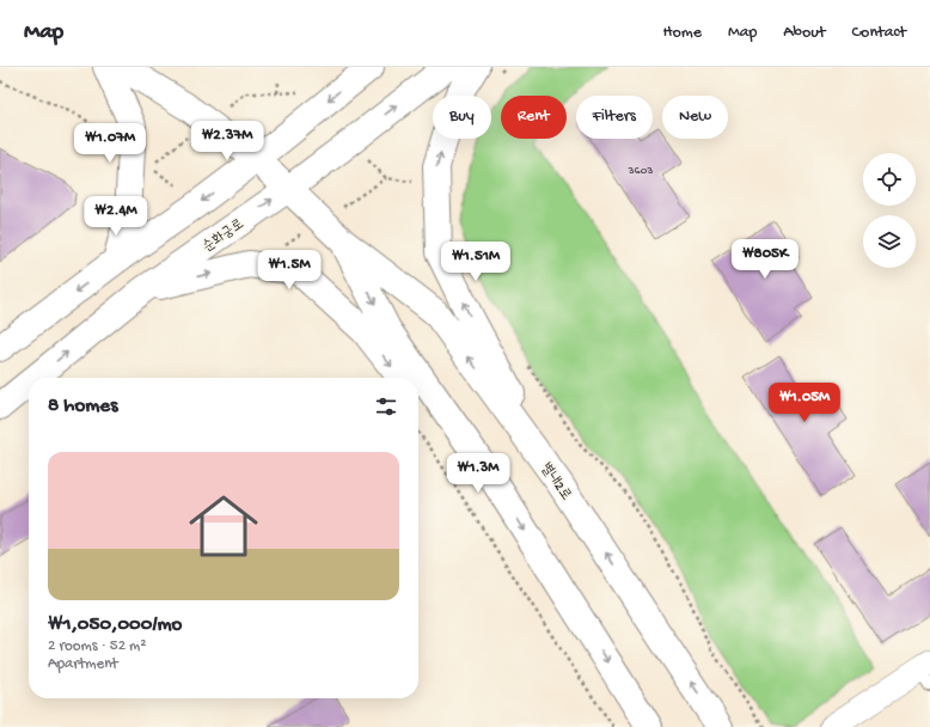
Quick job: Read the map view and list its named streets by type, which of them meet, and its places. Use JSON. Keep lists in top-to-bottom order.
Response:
{
  "streets": {
    "street": ["순화궁로", "별내2로"]
  },
  "crossings": [
    ["순화궁로", "별내2로"]
  ],
  "house_numbers": ["3603"],
  "page": {
    "header": "Map",
    "nav": [
      "Home",
      "Map",
      "About",
      "Contact"
    ],
    "chip": [
      "Buy",
      "Rent",
      "Filters",
      "New"
    ],
    "price": [
      "₩2.37M",
      "₩1.07M",
      "₩2.4M",
      "₩805K",
      "₩1.51M",
      "₩1.5M",
      "₩1.05M",
      "₩1.3M"
    ],
    "heading": "8 homes",
    "list": [
      {
        "name": "₩1,050,000/mo",
        "note": "2 rooms · 52 m² · Apartment"
      }
    ]
  }
}
